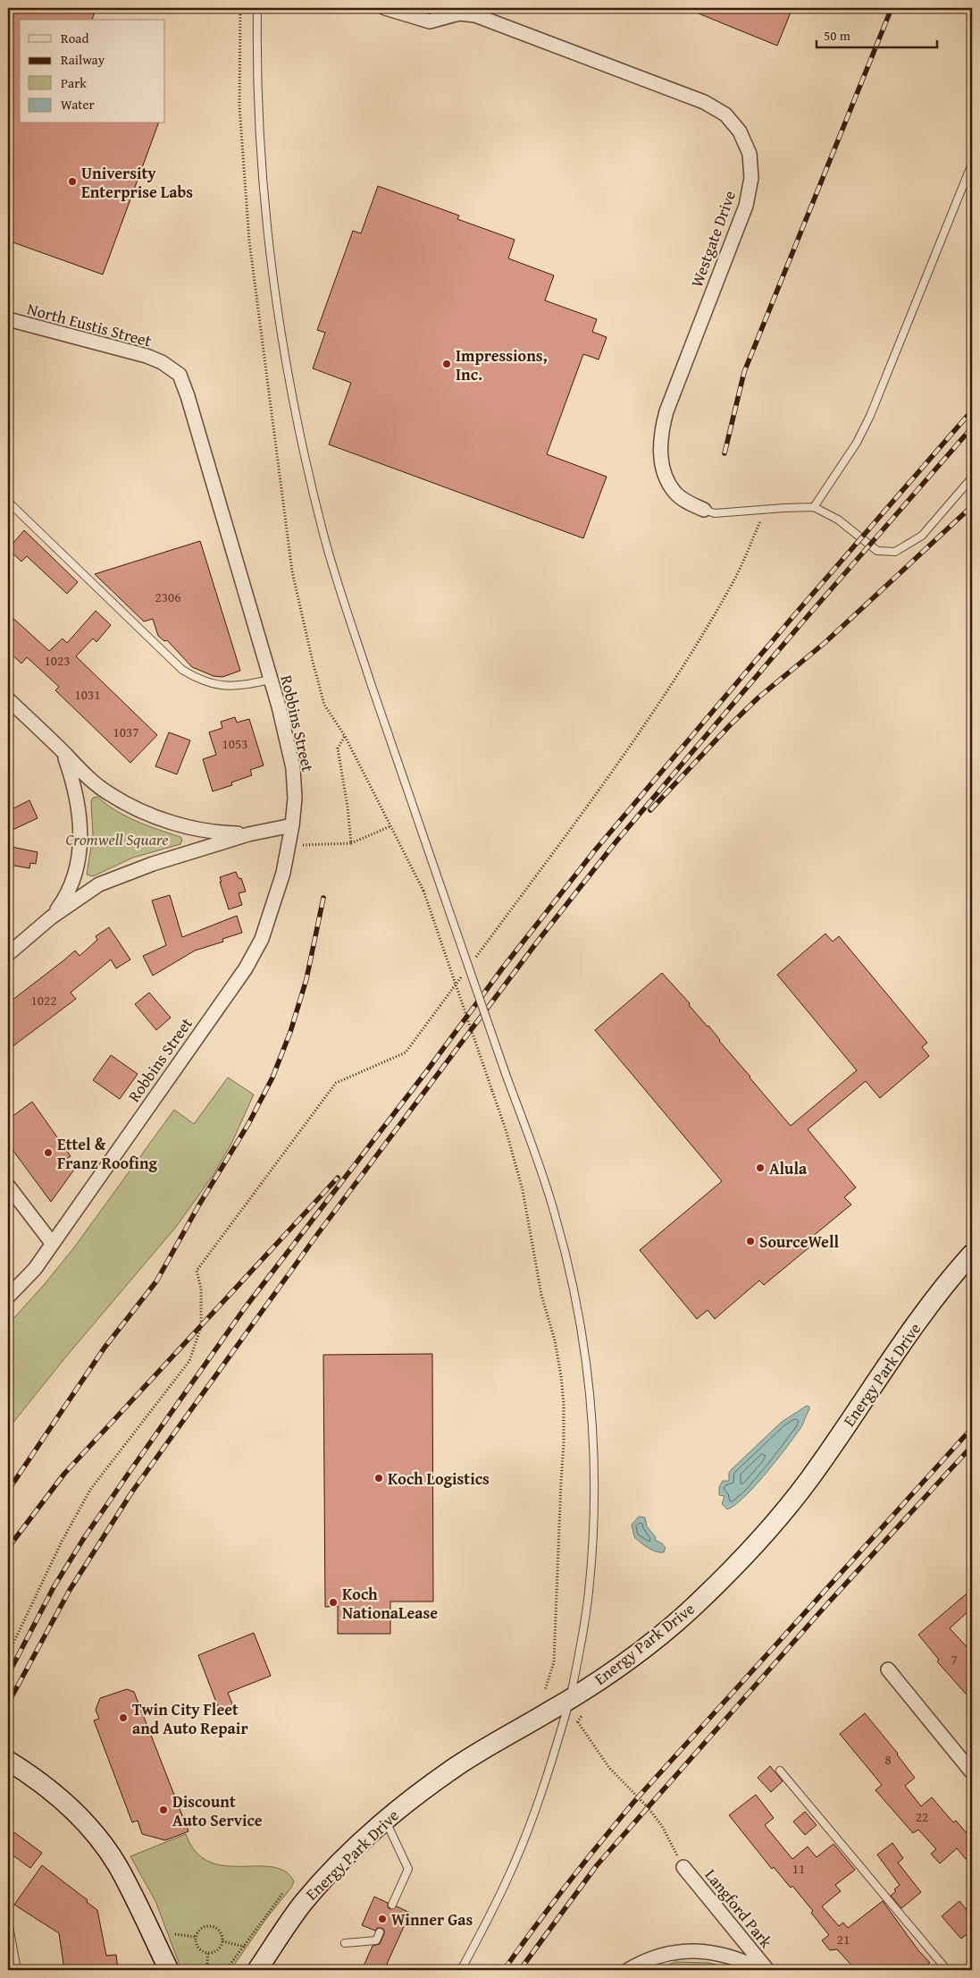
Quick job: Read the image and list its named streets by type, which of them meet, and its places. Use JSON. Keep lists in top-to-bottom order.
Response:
{
  "streets": {
    "street": [
      "Westgate Drive",
      "North Eustis Street",
      "Robbins Street",
      "Energy Park Drive",
      "Langford Park"
    ]
  },
  "crossings": [
    ["North Eustis Street", "Robbins Street"]
  ],
  "parks": ["Cromwell Square"],
  "places": [
    "University Enterprise Labs",
    "Impressions, Inc.",
    "Ettel & Franz Roofing",
    "Alula",
    "SourceWell",
    "Koch Logistics",
    "Koch NationaLease",
    "Twin City Fleet and Auto Repair",
    "Discount Auto Service",
    "Winner Gas"
  ],
  "house_numbers": [
    "2306",
    "1023",
    "1031",
    "1037",
    "1053",
    "1022",
    "7",
    "8",
    "22",
    "11",
    "21"
  ],
  "legend": [
    "Road",
    "Railway",
    "Park",
    "Water"
  ],
  "scale_bar": "50 m"
}
